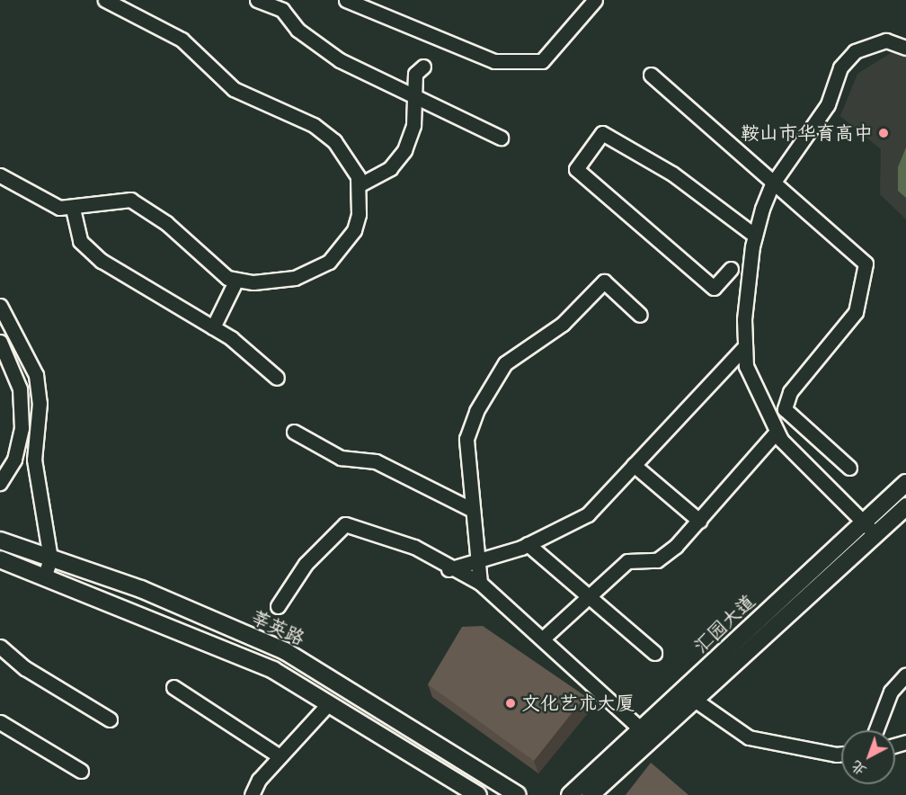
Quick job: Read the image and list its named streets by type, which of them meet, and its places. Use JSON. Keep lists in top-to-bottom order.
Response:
{
  "streets": {
    "main road": ["汇园大道", "莘英路"]
  },
  "places": ["鞍山市华育高中", "文化艺术大厦"],
  "north": "bottom left"
}
